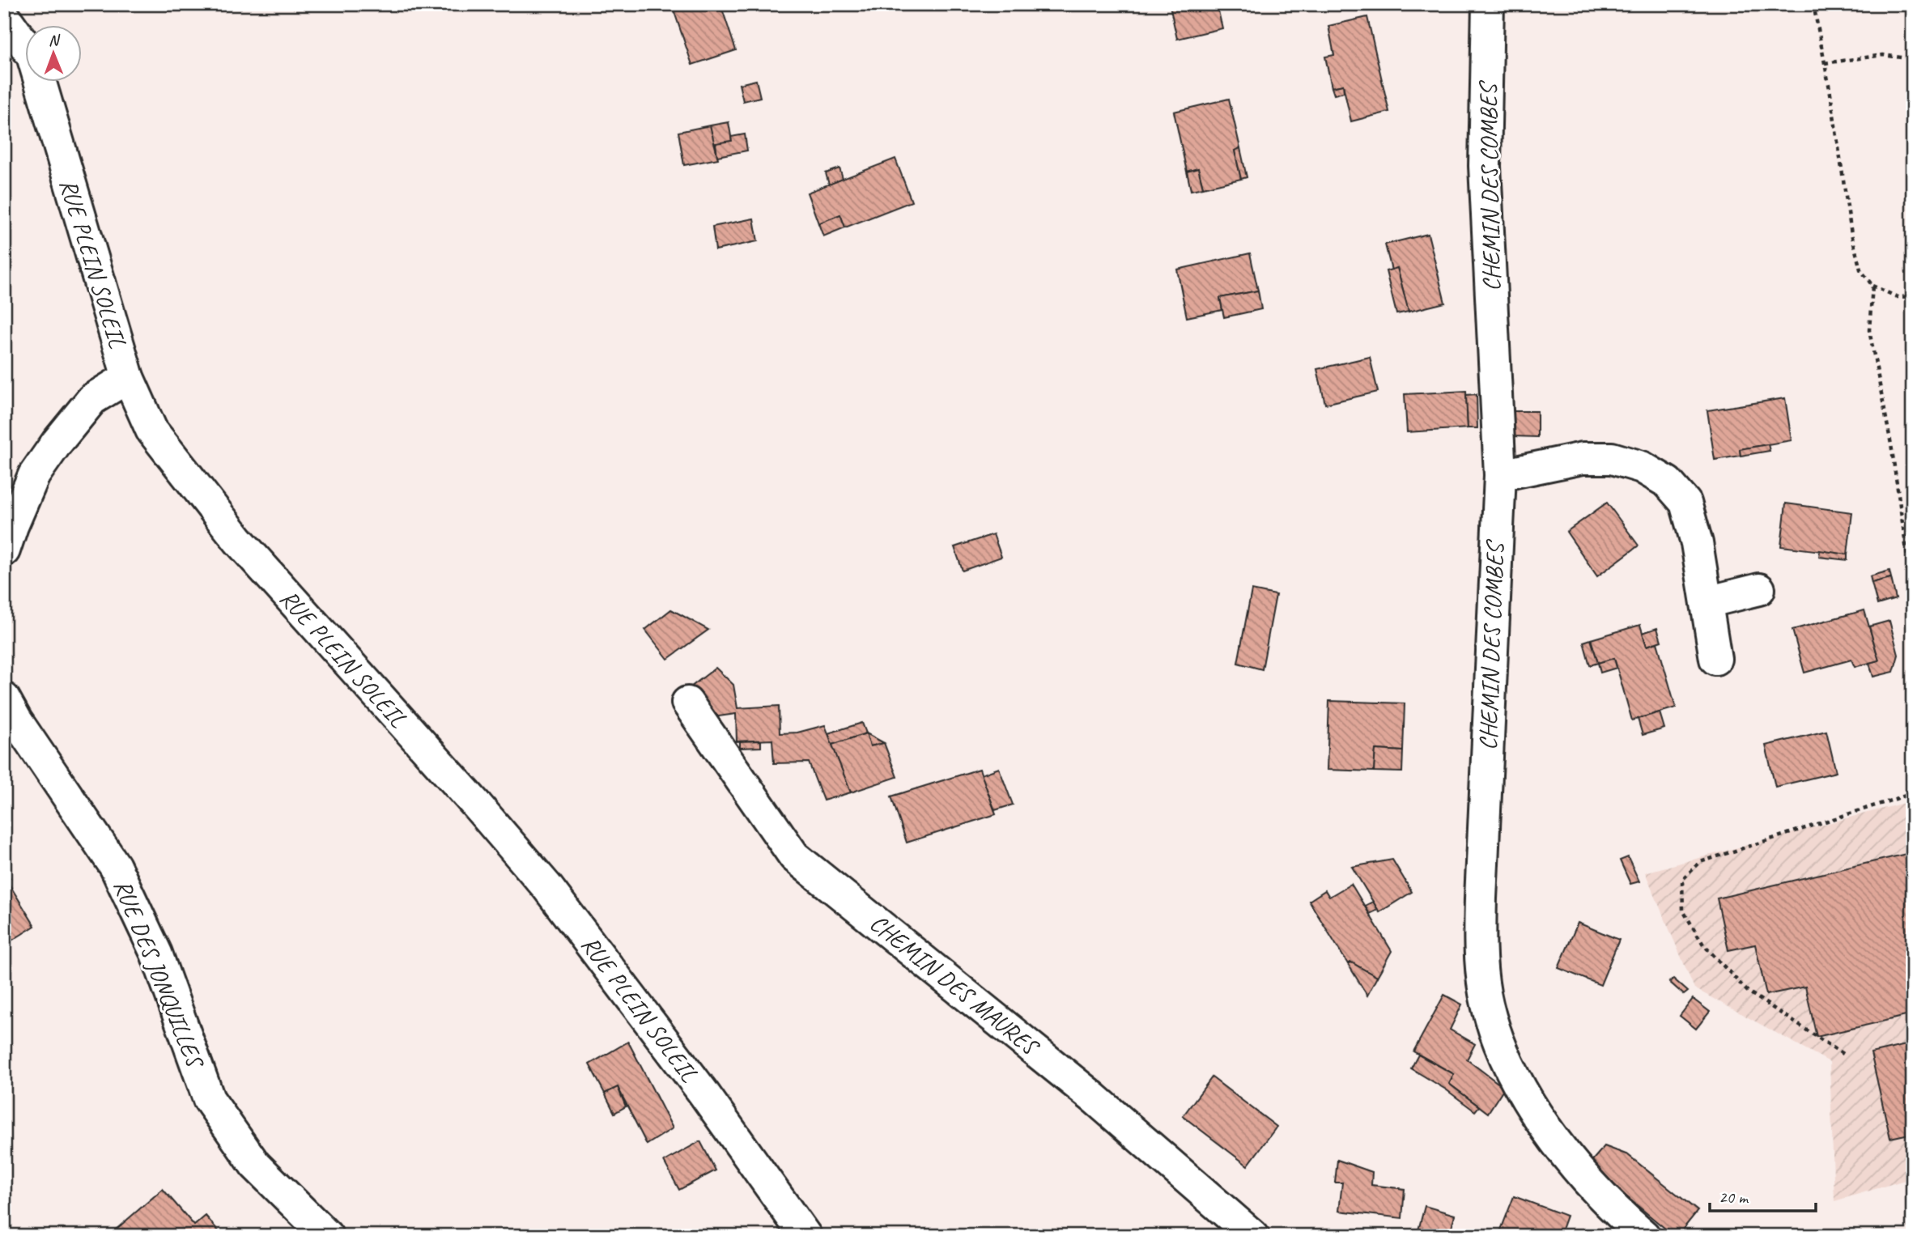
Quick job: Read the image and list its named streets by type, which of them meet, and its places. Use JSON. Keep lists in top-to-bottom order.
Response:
{
  "streets": {
    "street": [
      "CHEMIN DES COMBES",
      "RUE PLEIN SOLEIL",
      "RUE DES JONQUILLES",
      "CHEMIN DES MAURES"
    ]
  },
  "scale_bar": "20 m",
  "north": "top"
}
